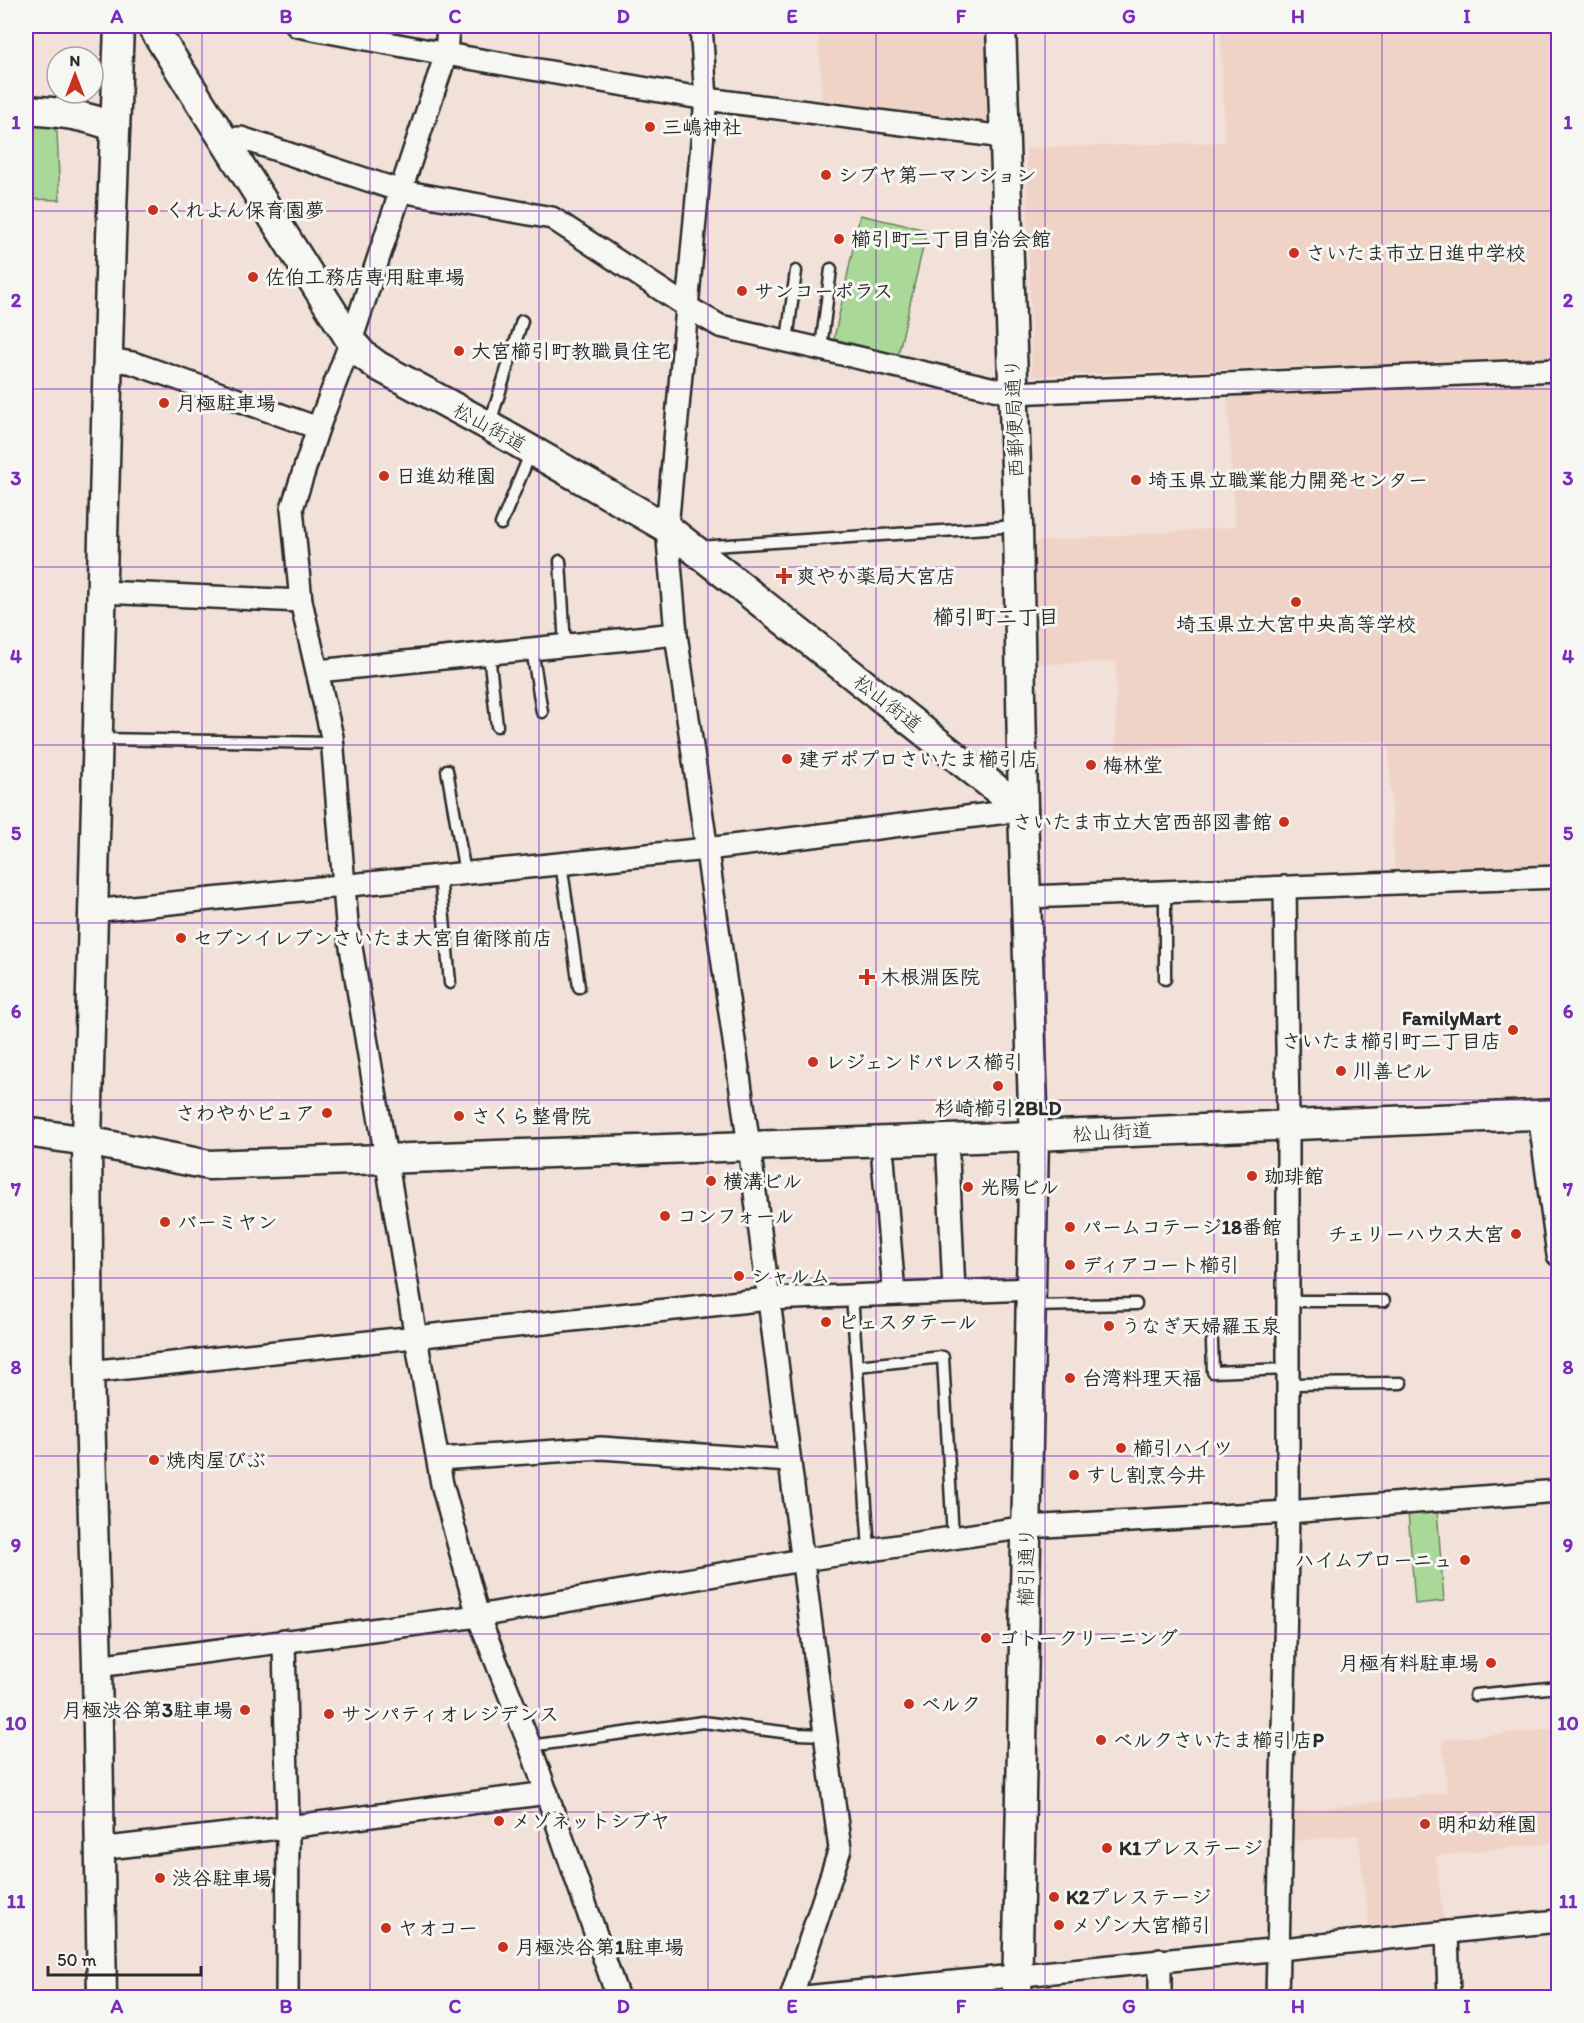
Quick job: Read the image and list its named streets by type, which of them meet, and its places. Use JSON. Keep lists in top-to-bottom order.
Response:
{
  "streets": {
    "street": ["西郵便局通り", "松山街道", "櫛引通り"]
  },
  "crossings": [
    ["西郵便局通り", "松山街道"],
    ["松山街道", "櫛引通り"]
  ],
  "districts": ["櫛引町二丁目"],
  "places": {
    "other": [
      "三嶋神社",
      "シブヤ第一マンション",
      "くれよん保育園夢",
      "櫛引町二丁目自治会館",
      "さいたま市立日進中学校",
      "佐伯工務店専用駐車場",
      "サンコーポラス",
      "大宮櫛引町教職員住宅",
      "月極駐車場",
      "日進幼稚園",
      "埼玉県立職業能力開発センター",
      "埼玉県立大宮中央高等学校",
      "建デポプロさいたま櫛引店",
      "梅林堂",
      "さいたま市立大宮西部図書館",
      "セブンイレブンさいたま大宮自衛隊前店",
      "FamilyMart さいたま櫛引町二丁目店",
      "レジェンドパレス櫛引",
      "川善ビル",
      "杉崎櫛引2BLD",
      "さわやかピュア",
      "さくら整骨院",
      "珈琲館",
      "横溝ビル",
      "光陽ビル",
      "コンフォール",
      "バーミヤン",
      "パームコテージ18番館",
      "チェリーハウス大宮",
      "ディアコート櫛引",
      "シャルム",
      "ピェスタテール",
      "うなぎ天婦羅玉泉",
      "台湾料理天福",
      "櫛引ハイツ",
      "焼肉屋びぶ",
      "すし割烹今井",
      "ハイムブローニュ",
      "ゴトークリーニング",
      "月極有料駐車場",
      "ベルク",
      "月極渋谷第3駐車場",
      "サンパティオレジデンス",
      "ベルクさいたま櫛引店P",
      "メゾネットシブヤ",
      "明和幼稚園",
      "K1プレステージ",
      "渋谷駐車場",
      "K2プレステージ",
      "メゾン大宮櫛引",
      "ヤオコー",
      "月極渋谷第1駐車場"
    ],
    "health": ["爽やか薬局大宮店", "木根淵医院"]
  },
  "scale_bar": "50 m",
  "north": "top",
  "grid": {
    "columns": [
      "A",
      "B",
      "C",
      "D",
      "E",
      "F",
      "G",
      "H",
      "I"
    ],
    "rows": [
      "1",
      "2",
      "3",
      "4",
      "5",
      "6",
      "7",
      "8",
      "9",
      "10",
      "11"
    ]
  }
}
